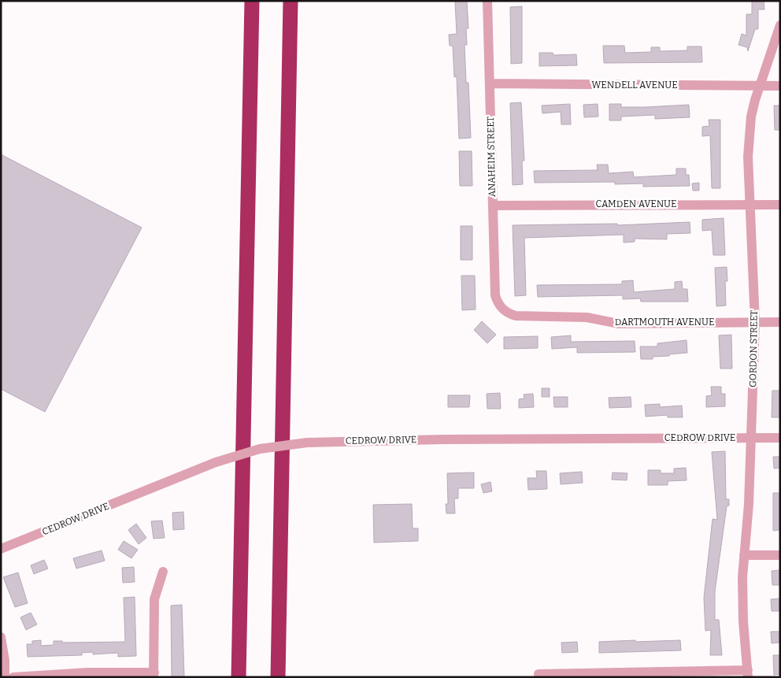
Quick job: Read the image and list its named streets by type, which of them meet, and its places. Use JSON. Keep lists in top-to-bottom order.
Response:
{
  "streets": {
    "street": [
      "WENDELL AVENUE",
      "ANAHEIM STREET",
      "CAMDEN AVENUE",
      "DARTMOUTH AVENUE",
      "GORDON STREET",
      "CEDROW DRIVE"
    ]
  },
  "crossings": [
    ["WENDELL AVENUE", "ANAHEIM STREET"],
    ["WENDELL AVENUE", "GORDON STREET"],
    ["ANAHEIM STREET", "CAMDEN AVENUE"],
    ["ANAHEIM STREET", "DARTMOUTH AVENUE"],
    ["CAMDEN AVENUE", "GORDON STREET"],
    ["DARTMOUTH AVENUE", "GORDON STREET"],
    ["GORDON STREET", "CEDROW DRIVE"]
  ]
}
